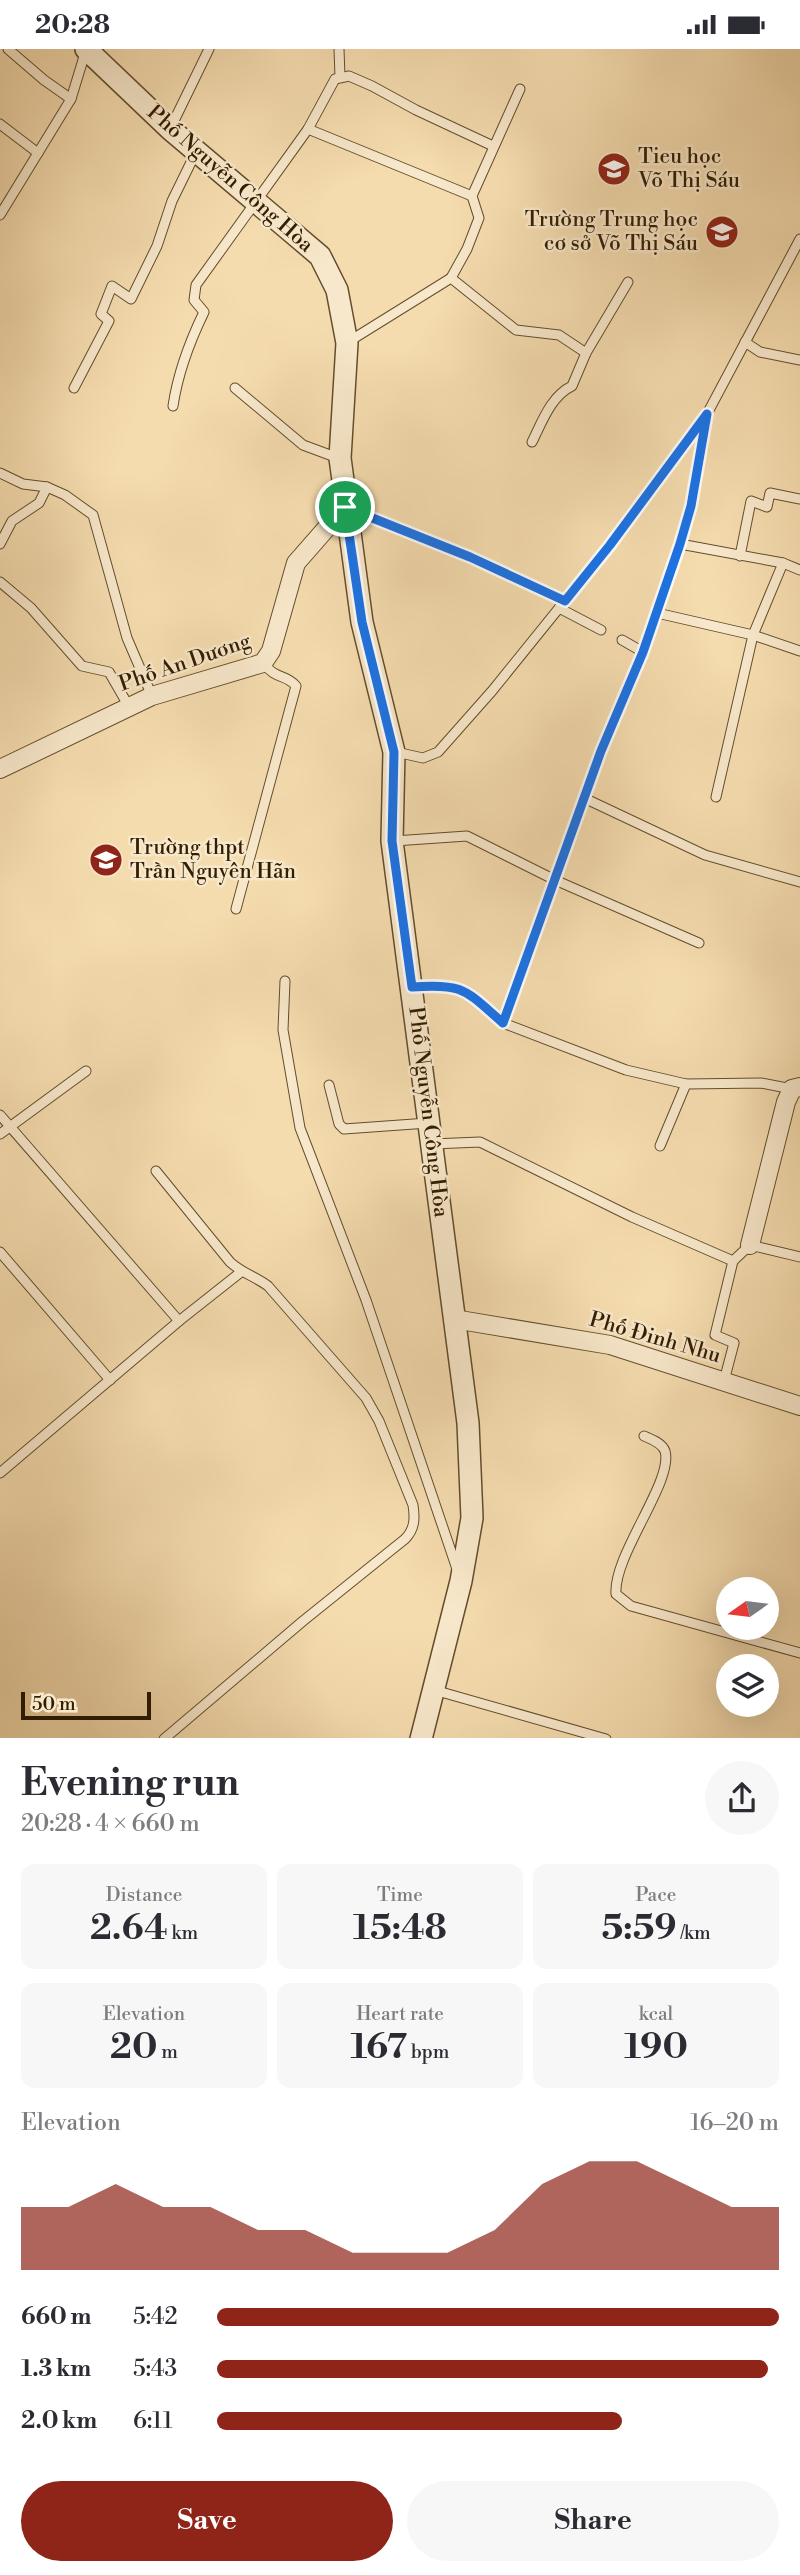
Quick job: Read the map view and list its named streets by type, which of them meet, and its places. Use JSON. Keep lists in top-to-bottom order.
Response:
{
  "streets": {
    "street": ["Phố Nguyễn Công Hòa", "Phố An Dương", "Phố Đinh Nhu"]
  },
  "crossings": [
    ["Phố Nguyễn Công Hòa", "Phố An Dương"],
    ["Phố Nguyễn Công Hòa", "Phố Đinh Nhu"]
  ],
  "places": {
    "school or university": ["Tieu học Võ Thị Sáu", "Trường Trung học cơ sở Võ Thị Sáu", "Trường thpt Trần Nguyên Hãn"]
  },
  "scale_bar": "50 m",
  "north": "left",
  "page": {
    "status": "20:28",
    "scale": "50 m",
    "heading": ["Evening run", "20:28 · 4 × 660 m"],
    "stats": [
      ["Distance", "2.64 km"],
      ["Time", "15:48"],
      ["Pace", "5:59 /km"],
      ["Elevation", "20 m"],
      ["Heart rate", "167 bpm"],
      ["kcal", "190"]
    ],
    "chart": ["Elevation", "16–20 m"],
    "list": [
      {
        "name": "660 m",
        "note": "5:42"
      },
      {
        "name": "1.3 km",
        "note": "5:43"
      },
      {
        "name": "2.0 km",
        "note": "6:11"
      }
    ],
    "buttons": ["Save", "Share"]
  }
}
